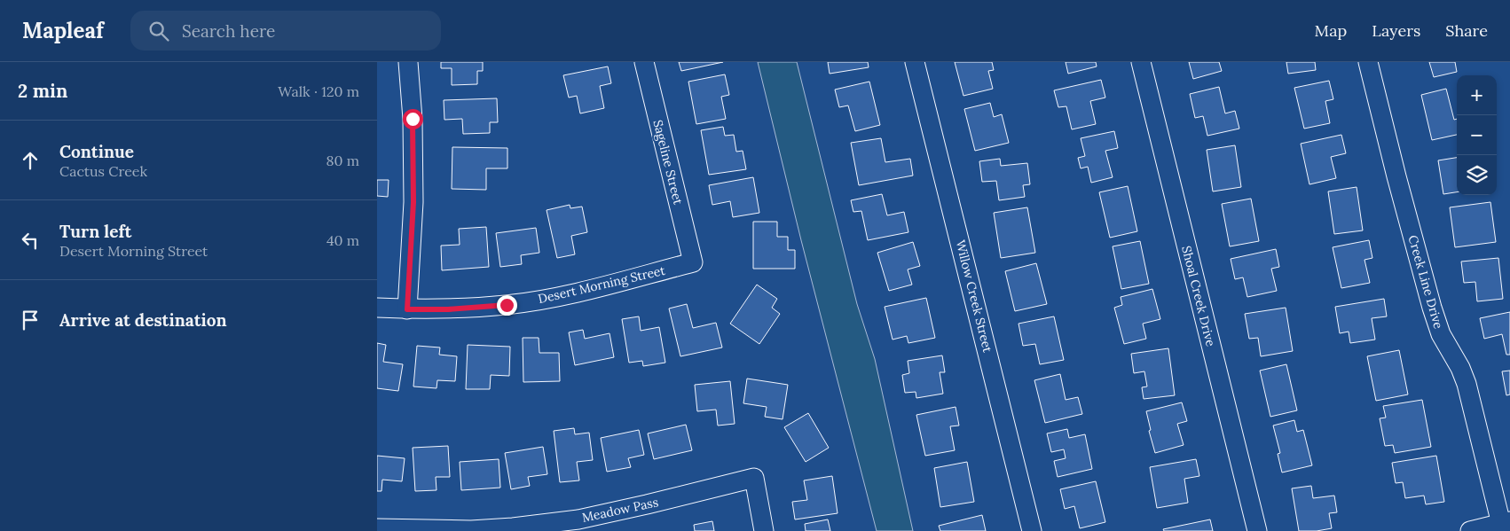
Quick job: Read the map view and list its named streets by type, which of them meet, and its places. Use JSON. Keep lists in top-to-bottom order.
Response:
{
  "streets": {
    "street": [
      "Sageline Street",
      "Creek Line Drive",
      "Desert Morning Street",
      "Willow Creek Street",
      "Shoal Creek Drive",
      "Meadow Pass"
    ]
  },
  "crossings": [
    ["Sageline Street", "Desert Morning Street"]
  ],
  "page": {
    "header": "Mapleaf",
    "search": "Search here",
    "nav": ["Map", "Layers", "Share"],
    "heading": ["2 min", "Walk · 120 m"],
    "map_buttons": ["+", "−"],
    "list": [
      ["Continue", "Cactus Creek", "80 m"],
      ["Turn left", "Desert Morning Street", "40 m"],
      "Arrive at destination"
    ]
  }
}
